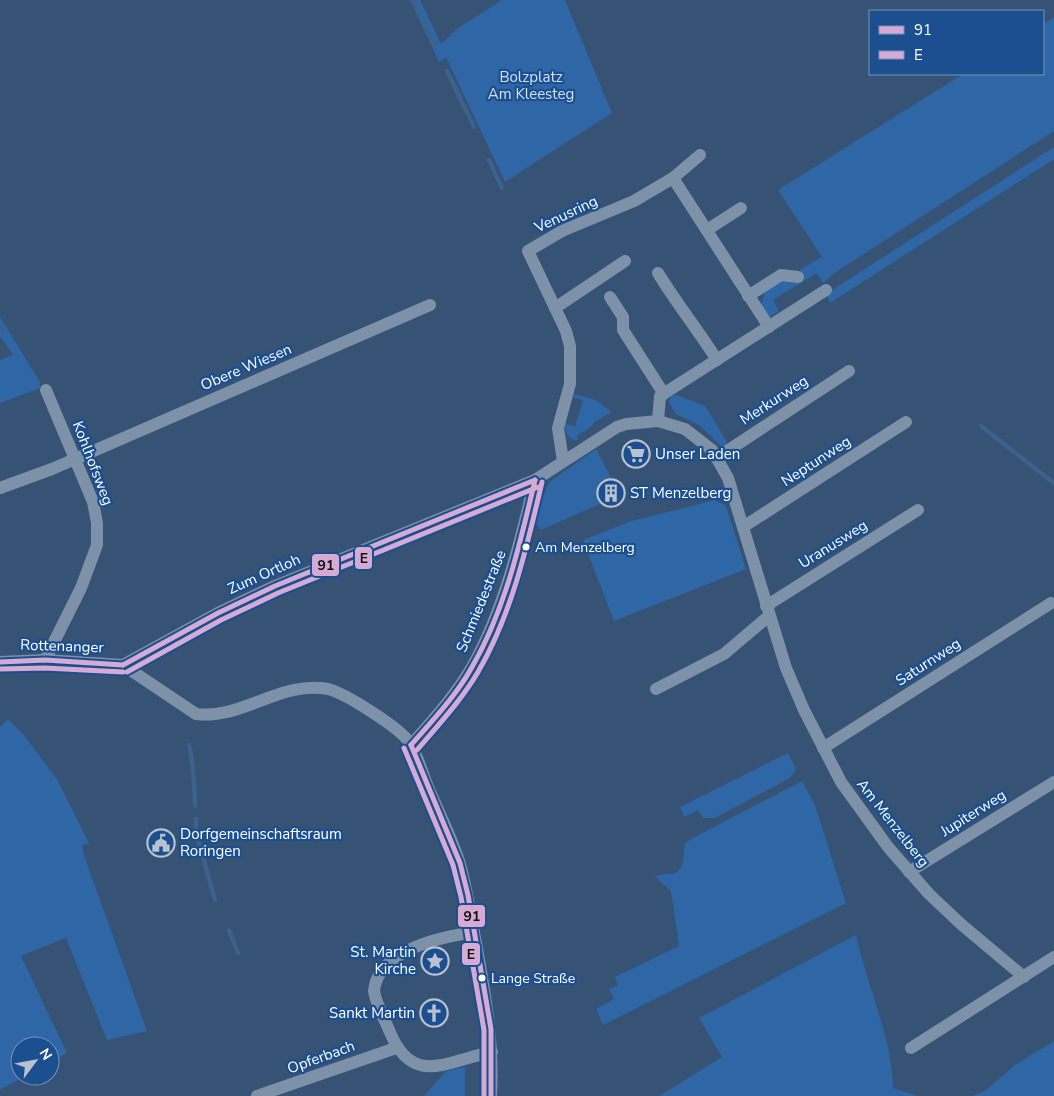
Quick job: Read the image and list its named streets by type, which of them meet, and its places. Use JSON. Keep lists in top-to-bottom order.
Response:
{
  "streets": {
    "street": [
      "Venusring",
      "Obere Wiesen",
      "Merkurweg",
      "Neptunweg",
      "Kohlhofsweg",
      "Uranusweg",
      "Zum Ortloh",
      "Schmiedestraße",
      "Rottenanger",
      "Saturnweg",
      "Jupiterweg",
      "Am Menzelberg",
      "Opferbach"
    ]
  },
  "crossings": [
    ["Venusring", "Am Menzelberg"],
    ["Obere Wiesen", "Kohlhofsweg"],
    ["Merkurweg", "Am Menzelberg"],
    ["Neptunweg", "Am Menzelberg"],
    ["Kohlhofsweg", "Rottenanger"],
    ["Uranusweg", "Am Menzelberg"],
    ["Zum Ortloh", "Schmiedestraße"],
    ["Zum Ortloh", "Rottenanger"],
    ["Zum Ortloh", "Am Menzelberg"],
    ["Schmiedestraße", "Am Menzelberg"],
    ["Saturnweg", "Am Menzelberg"],
    ["Jupiterweg", "Am Menzelberg"]
  ],
  "parks": ["Bolzplatz Am Kleesteg"],
  "places": {
    "supermarket": ["Unser Laden"],
    "building": ["ST Menzelberg"],
    "other": ["Am Menzelberg", "Lange Straße"],
    "public building": ["Dorfgemeinschaftsraum Roringen"],
    "place": ["St. Martin Kirche"],
    "church": ["Sankt Martin"]
  },
  "lines": ["transit line 91", "transit line E"],
  "legend": ["91", "E"],
  "north": "top right"
}
